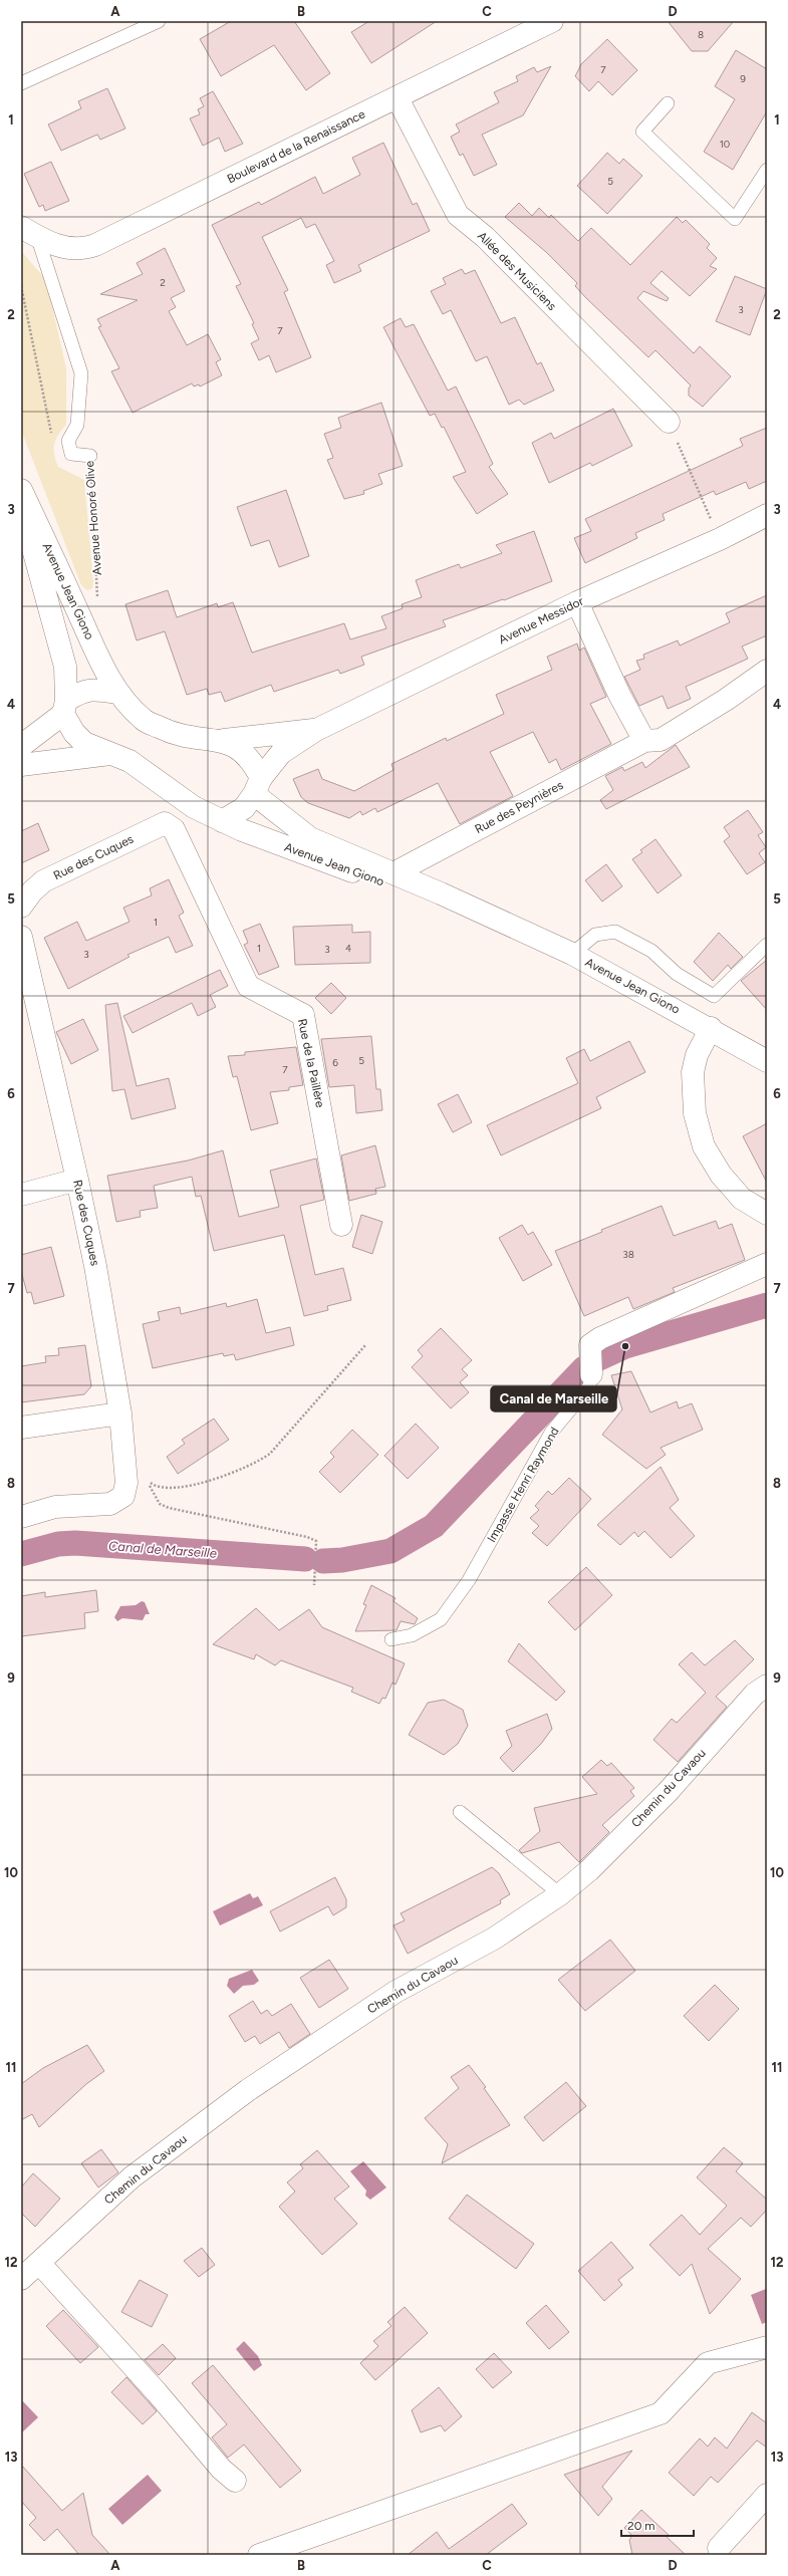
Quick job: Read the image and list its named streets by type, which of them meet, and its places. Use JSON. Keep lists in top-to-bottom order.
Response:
{
  "streets": {
    "street": [
      "Boulevard de la Renaissance",
      "Allée des Musiciens",
      "Avenue Jean Giono",
      "Avenue Messidor",
      "Rue des Peynières",
      "Rue des Cuques",
      "Rue de la Paillère",
      "Impasse Henri Raymond",
      "Chemin du Cavaou"
    ],
    "lane": ["Avenue Honoré Olive"]
  },
  "crossings": [
    ["Boulevard de la Renaissance", "Allée des Musiciens"],
    ["Boulevard de la Renaissance", "Avenue Honoré Olive"],
    ["Avenue Honoré Olive", "Avenue Jean Giono"],
    ["Avenue Jean Giono", "Avenue Messidor"],
    ["Avenue Jean Giono", "Rue des Peynières"],
    ["Rue des Cuques", "Rue de la Paillère"]
  ],
  "water": ["Canal de Marseille"],
  "places": ["Canal de Marseille"],
  "house_numbers": [
    "8",
    "7",
    "9",
    "10",
    "5",
    "2",
    "3",
    "7",
    "1",
    "1",
    "4",
    "3",
    "3",
    "5",
    "6",
    "7",
    "38"
  ],
  "scale_bar": "20 m",
  "grid": {
    "columns": [
      "A",
      "B",
      "C",
      "D"
    ],
    "rows": [
      "1",
      "2",
      "3",
      "4",
      "5",
      "6",
      "7",
      "8",
      "9",
      "10",
      "11",
      "12",
      "13"
    ]
  }
}
